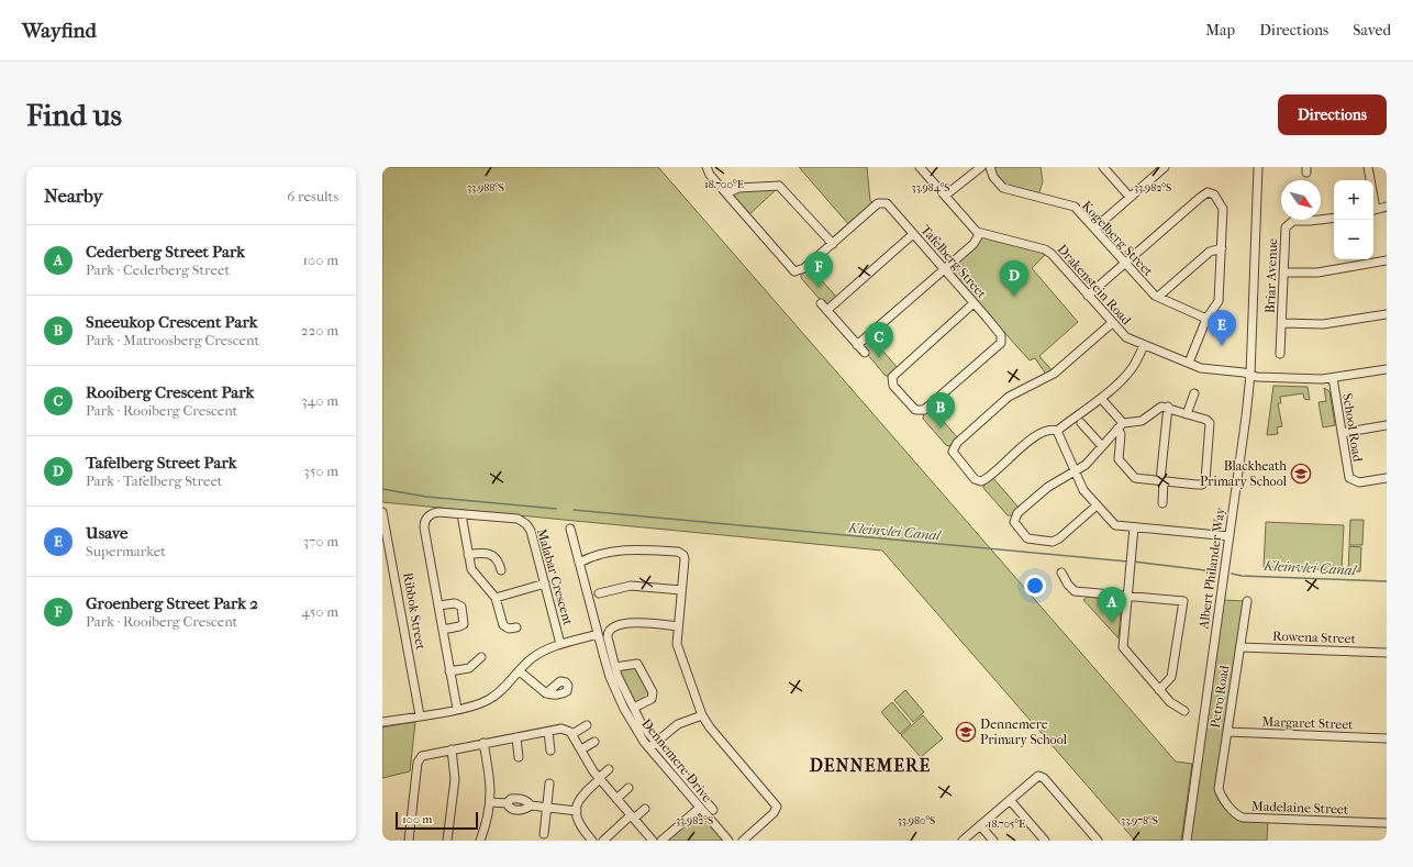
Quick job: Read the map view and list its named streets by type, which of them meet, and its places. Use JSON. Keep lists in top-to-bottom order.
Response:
{
  "streets": {
    "street": [
      "Kogelberg Street",
      "Tafelberg Street",
      "Briar Avenue",
      "Drakenstein Road",
      "School Road",
      "Albert Philander Way",
      "Malabar Crescent",
      "Ribbok Street",
      "Rowena Street",
      "Petro Road",
      "Margaret Street",
      "Dennemere Drive",
      "Madelaine Street"
    ]
  },
  "crossings": [
    ["Drakenstein Road", "School Road"],
    ["Drakenstein Road", "Albert Philander Way"],
    ["Rowena Street", "Petro Road"],
    ["Petro Road", "Margaret Street"],
    ["Petro Road", "Madelaine Street"]
  ],
  "districts": ["DENNEMERE"],
  "water": ["Kleinvlei Canal"],
  "places": {
    "school or university": ["Blackheath Primary School", "Dennemere Primary School"]
  },
  "scale_bar": "100 m",
  "north": "bottom right",
  "page": {
    "header": "Wayfind",
    "nav": ["Map", "Directions", "Saved"],
    "buttons": "Directions",
    "title": "Find us",
    "heading": ["Nearby", "6 results"],
    "map_buttons": ["+", "−"],
    "list": [
      {
        "mark": "A",
        "name": "Cederberg Street Park",
        "note": "Park · Cederberg Street",
        "value": "100 m"
      },
      {
        "mark": "B",
        "name": "Sneeukop Crescent Park",
        "note": "Park · Matroosberg Crescent",
        "value": "220 m"
      },
      {
        "mark": "C",
        "name": "Rooiberg Crescent Park",
        "note": "Park · Rooiberg Crescent",
        "value": "340 m"
      },
      {
        "mark": "D",
        "name": "Tafelberg Street Park",
        "note": "Park · Tafelberg Street",
        "value": "350 m"
      },
      {
        "mark": "E",
        "name": "Usave",
        "note": "Supermarket",
        "value": "370 m"
      },
      {
        "mark": "F",
        "name": "Groenberg Street Park 2",
        "note": "Park · Rooiberg Crescent",
        "value": "450 m"
      }
    ],
    "pins": [
      "F",
      "D",
      "E",
      "C",
      "B",
      "A"
    ],
    "scale": "100 m"
  },
  "coordinates": [
    "18.700°E",
    "33.988°S",
    "33.984°S",
    "33.982°S",
    "33.980°S",
    "33.978°S",
    "18.705°E"
  ]
}
